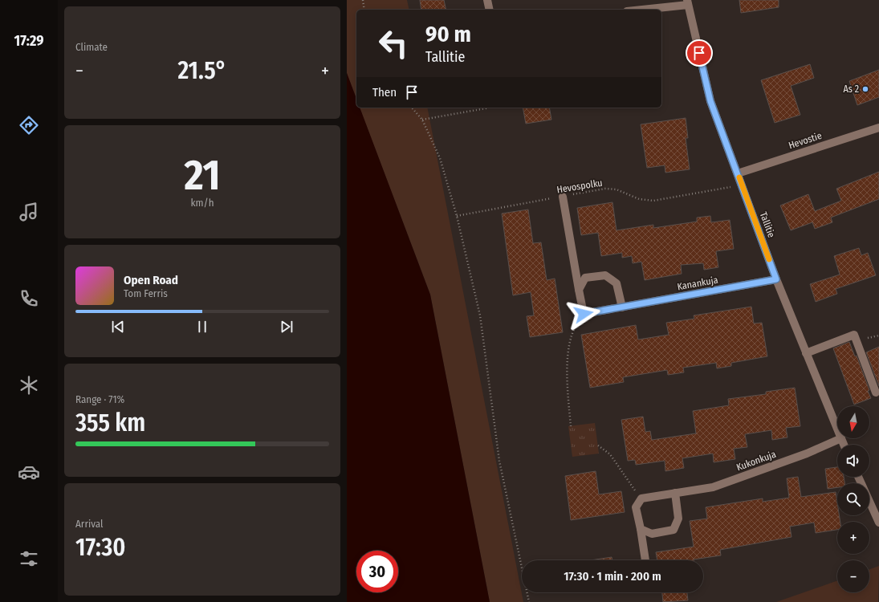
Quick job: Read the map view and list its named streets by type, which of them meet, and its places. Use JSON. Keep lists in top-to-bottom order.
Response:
{
  "streets": {
    "street": [
      "Hevostie",
      "Tallitie",
      "Kanankuja",
      "Kukonkuja"
    ],
    "path": ["Hevospolku"]
  },
  "crossings": [
    ["Hevostie", "Tallitie"],
    ["Hevospolku", "Tallitie"],
    ["Tallitie", "Kanankuja"],
    ["Tallitie", "Kukonkuja"]
  ],
  "places": ["As 2"],
  "north": "bottom",
  "page": {
    "tabs": "17:29",
    "tile": [
      "Climate",
      ["21", "km/h"],
      ["Range · 71%", "355 km"],
      ["Arrival", "17:30"]
    ],
    "turn": ["90 m", "Tallitie"],
    "heat": ["−", "21.5°", "+"],
    "then": "Then",
    "song": ["Open Road", "Tom Ferris"],
    "map_buttons": ["+", "−"],
    "limit": "30",
    "trip": "17:30 · 1 min · 200 m"
  }
}
